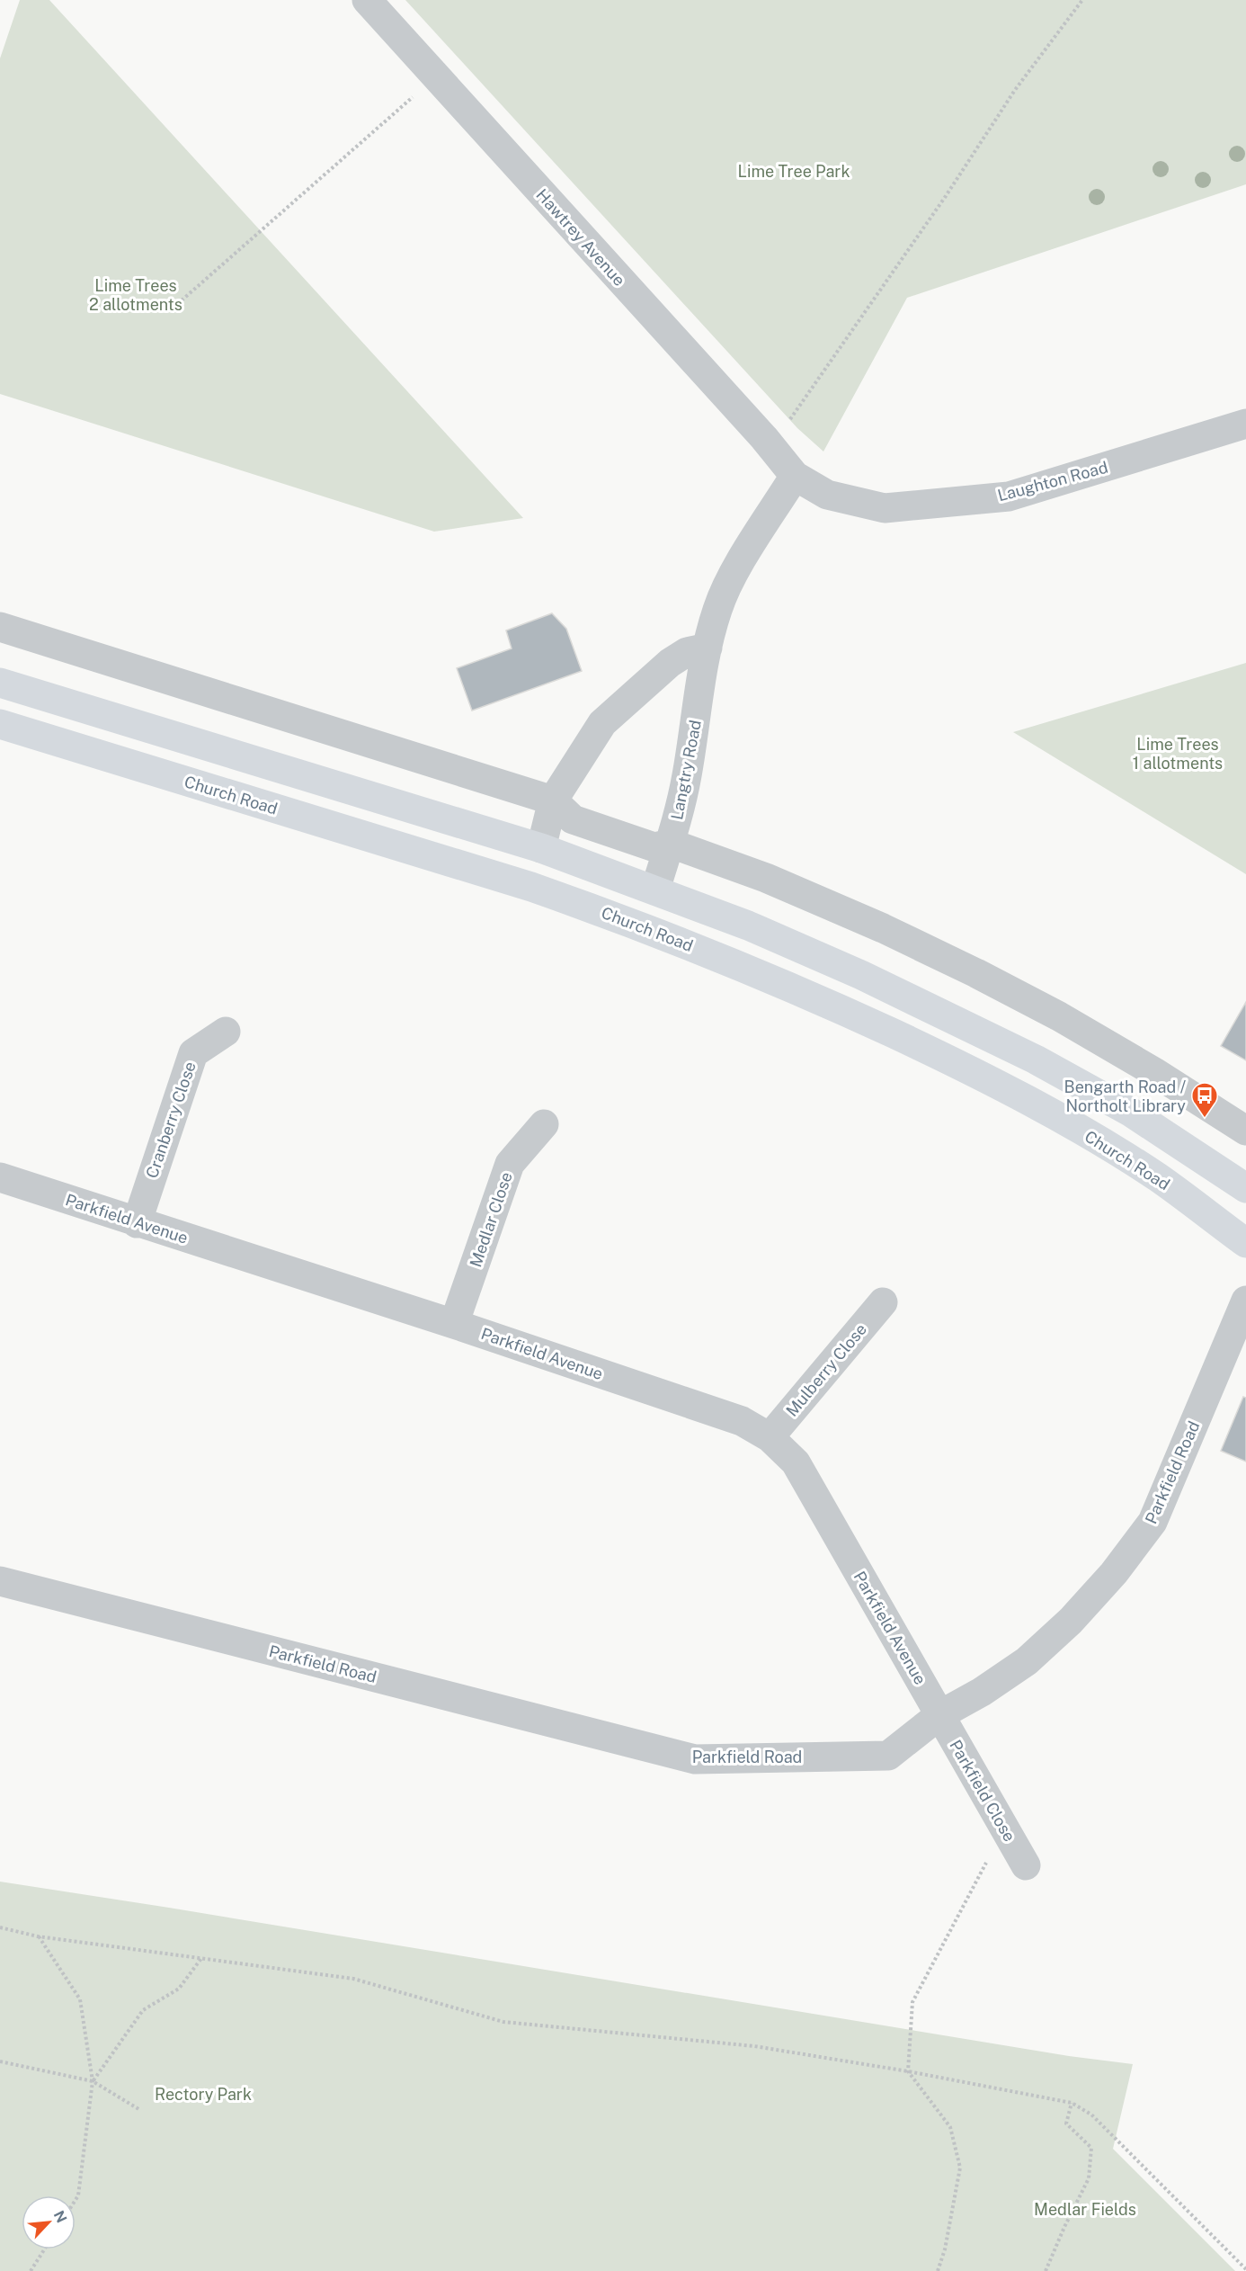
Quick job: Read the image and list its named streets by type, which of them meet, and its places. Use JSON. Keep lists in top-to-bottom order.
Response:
{
  "streets": {
    "highway": ["Church Road"],
    "street": [
      "Hawtrey Avenue",
      "Laughton Road",
      "Langtry Road",
      "Cranberry Close",
      "Parkfield Avenue",
      "Medlar Close",
      "Mulberry Close",
      "Parkfield Road",
      "Parkfield Close"
    ]
  },
  "crossings": [
    ["Hawtrey Avenue", "Laughton Road"],
    ["Hawtrey Avenue", "Langtry Road"],
    ["Laughton Road", "Langtry Road"],
    ["Cranberry Close", "Parkfield Avenue"],
    ["Parkfield Avenue", "Medlar Close"],
    ["Parkfield Avenue", "Mulberry Close"],
    ["Parkfield Avenue", "Parkfield Road"],
    ["Parkfield Avenue", "Parkfield Close"],
    ["Parkfield Road", "Parkfield Close"]
  ],
  "parks": [
    "Lime Tree Park",
    "Lime Trees 2 allotments",
    "Lime Trees 1 allotments",
    "Rectory Park",
    "Medlar Fields"
  ],
  "places": {
    "bus stop": ["Bengarth Road / Northolt Library"]
  },
  "north": "top right"
}
